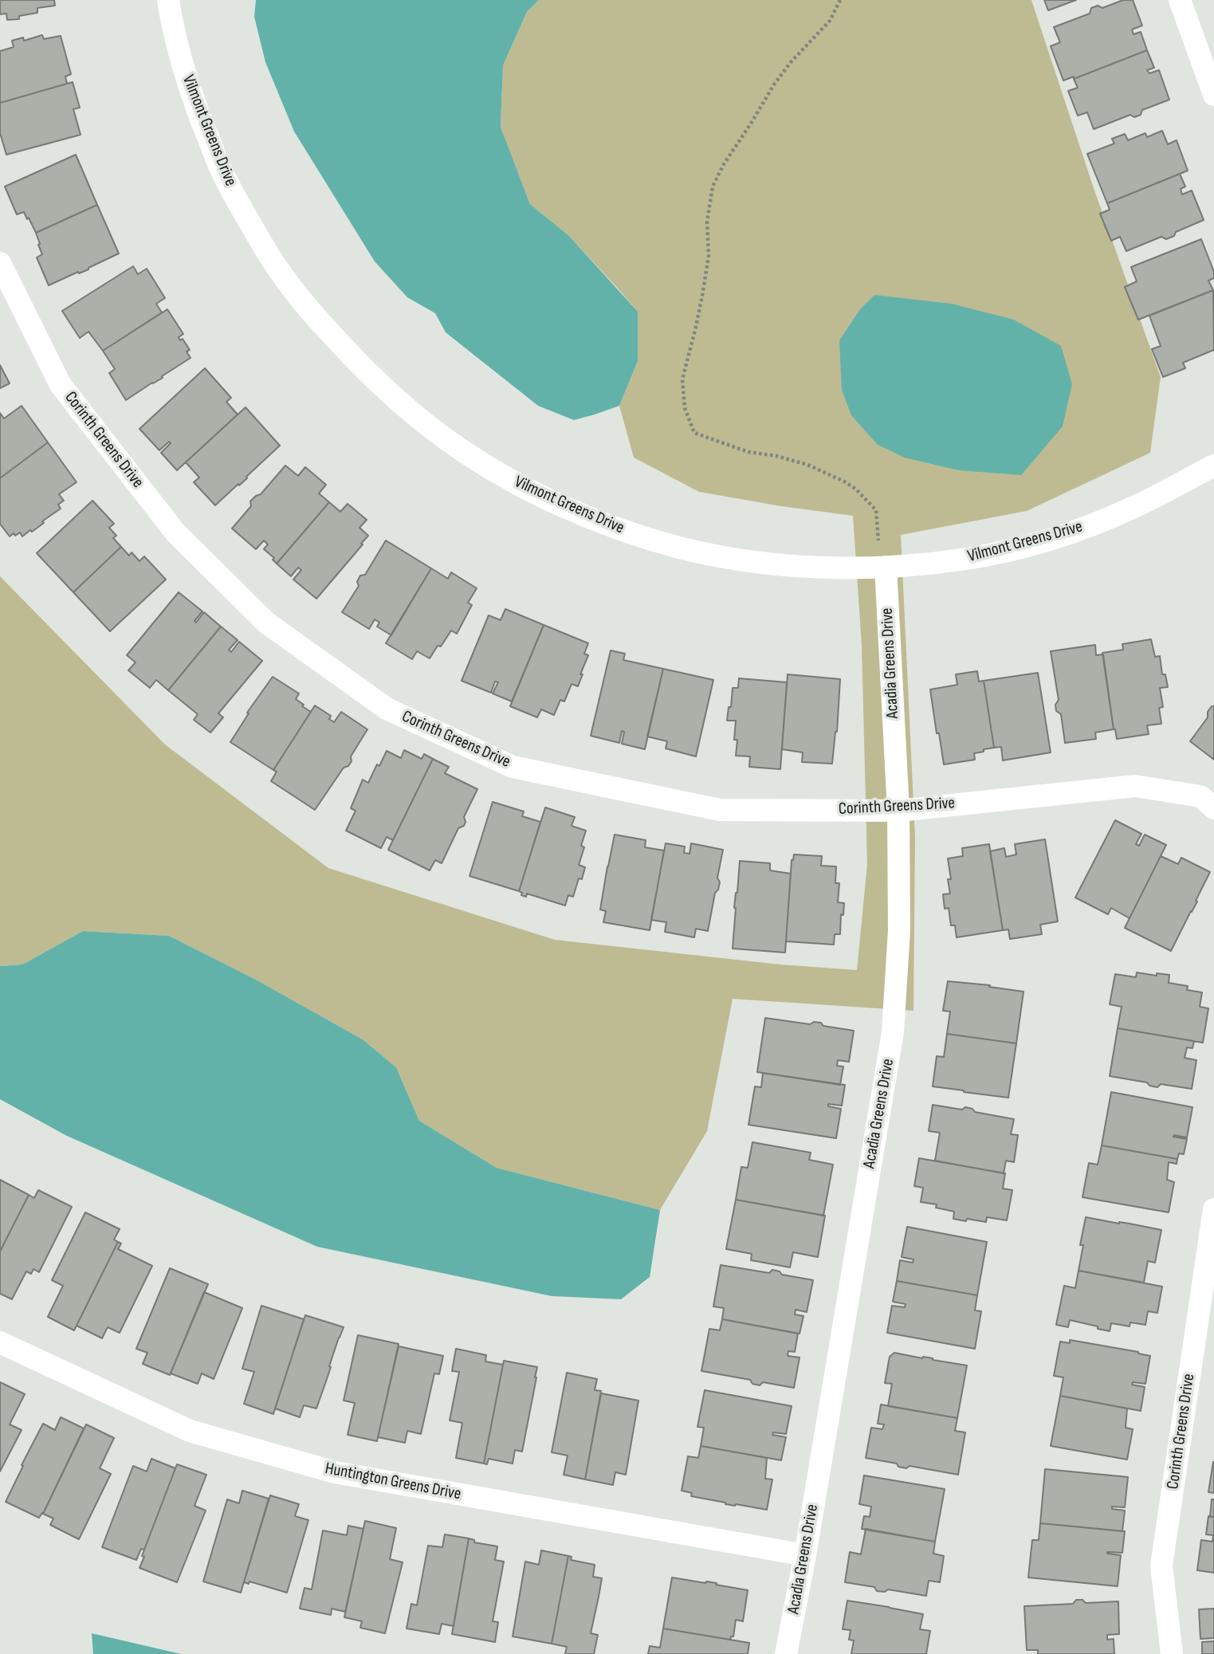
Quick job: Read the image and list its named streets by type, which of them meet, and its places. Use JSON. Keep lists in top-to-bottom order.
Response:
{
  "streets": {
    "street": [
      "Vilmont Greens Drive",
      "Corinth Greens Drive",
      "Acadia Greens Drive",
      "Huntington Greens Drive"
    ]
  },
  "crossings": [
    ["Vilmont Greens Drive", "Acadia Greens Drive"],
    ["Corinth Greens Drive", "Acadia Greens Drive"],
    ["Acadia Greens Drive", "Huntington Greens Drive"]
  ]
}
